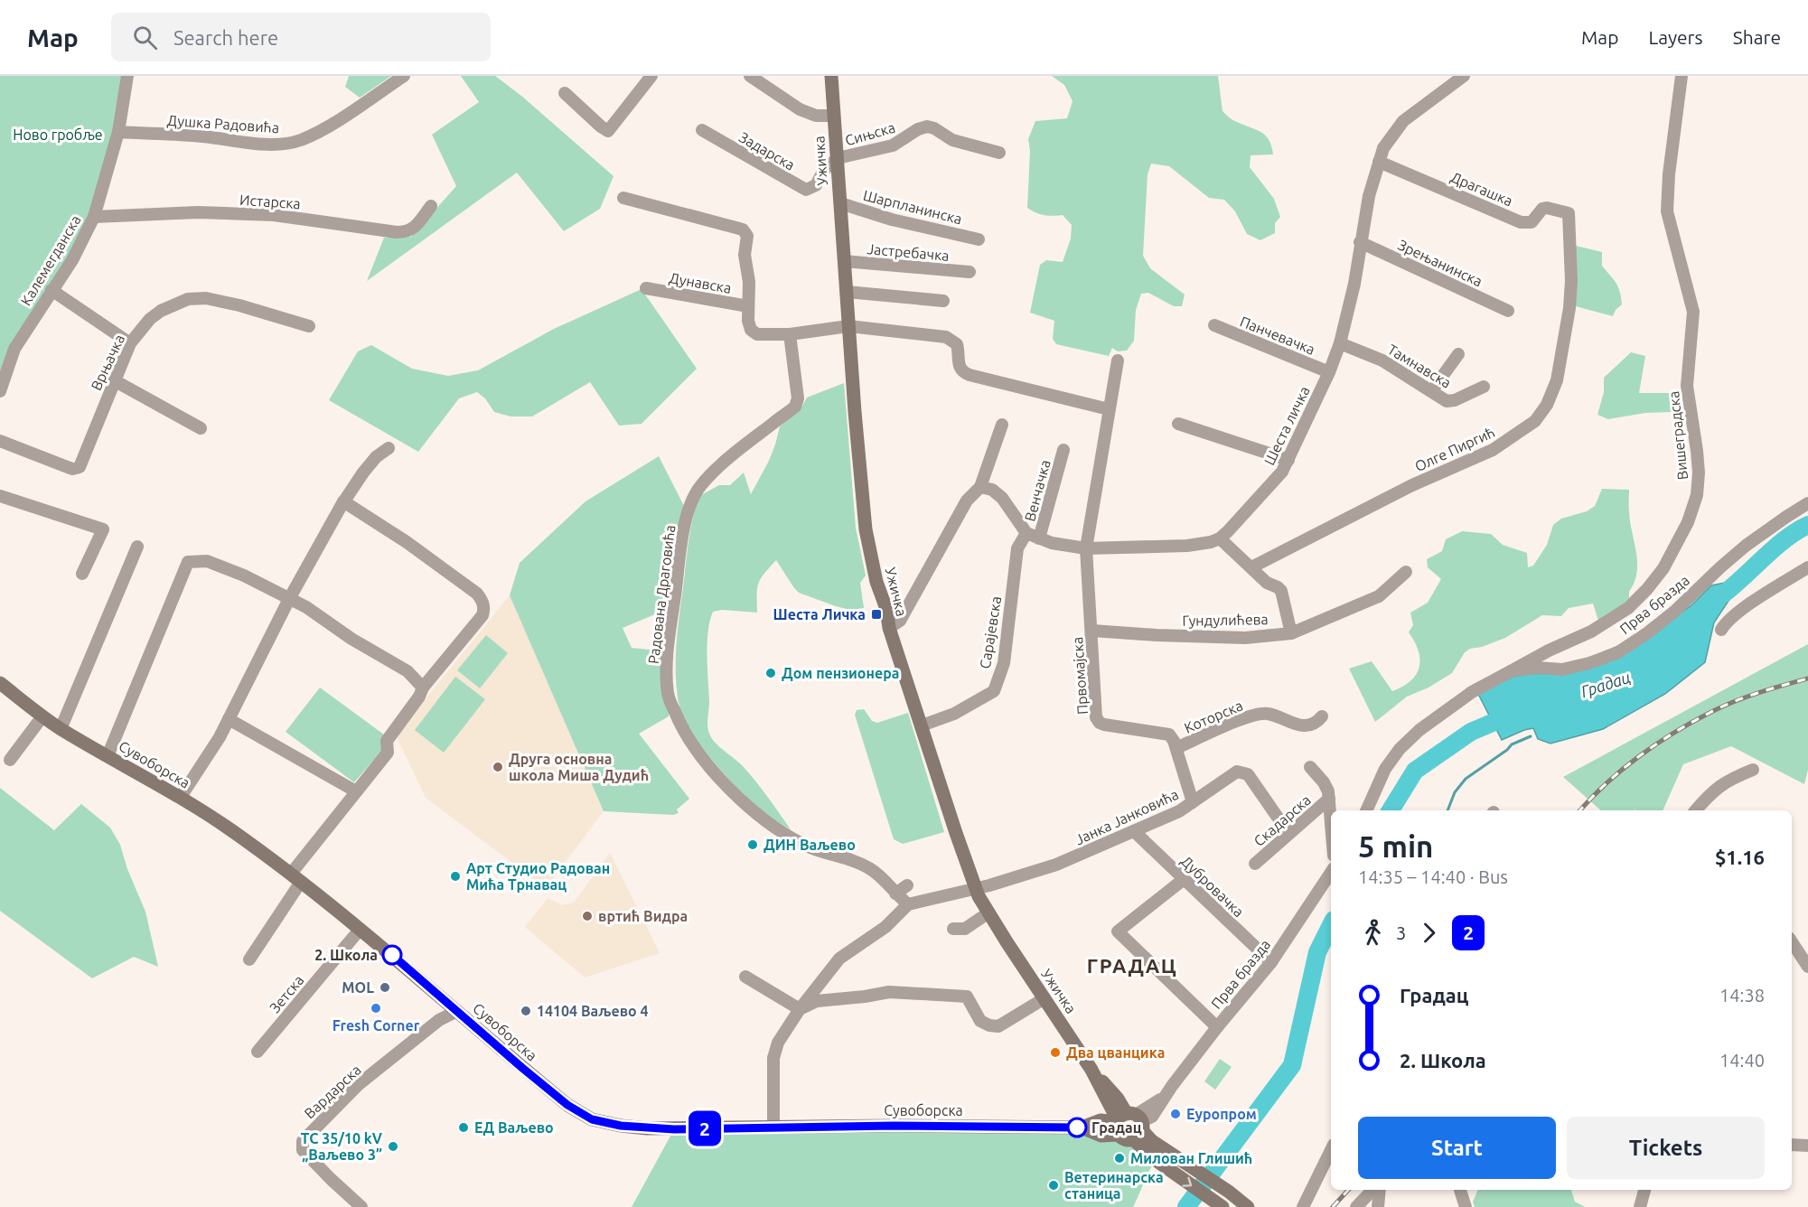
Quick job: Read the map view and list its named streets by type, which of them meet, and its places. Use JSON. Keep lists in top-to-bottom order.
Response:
{
  "streets": {
    "main road": ["Ужичка", "Сувоборска"],
    "street": [
      "Душка Радовића",
      "Сињска",
      "Задарска",
      "Драгашка",
      "Истарска",
      "Шарпланинска",
      "Јастребачка",
      "Калемегданска",
      "Зрењанинска",
      "Дунавска",
      "Панчевачка",
      "Врњачка",
      "Тамнавска",
      "Шеста личка",
      "Вишеградска",
      "Олге Пиргић",
      "Венчачка",
      "Радована Драговића",
      "Прва бразда",
      "Гундулићева",
      "Сарајевска",
      "Првомајска",
      "Которска",
      "Јанка Јанковића",
      "Скадарска",
      "Дубровачка",
      "Зетска",
      "Вардарска"
    ]
  },
  "crossings": [
    ["Душка Радовића", "Калемегданска"],
    ["Сињска", "Задарска"],
    ["Сињска", "Ужичка"],
    ["Задарска", "Ужичка"],
    ["Ужичка", "Шарпланинска"],
    ["Ужичка", "Јастребачка"],
    ["Ужичка", "Прва бразда"],
    ["Ужичка", "Сарајевска"],
    ["Ужичка", "Сувоборска"],
    ["Ужичка", "Јанка Јанковића"],
    ["Драгашка", "Шеста личка"],
    ["Драгашка", "Олге Пиргић"],
    ["Истарска", "Калемегданска"],
    ["Зрењанинска", "Шеста личка"],
    ["Панчевачка", "Шеста личка"],
    ["Тамнавска", "Шеста личка"],
    ["Вишеградска", "Прва бразда"],
    ["Радована Драговића", "Јанка Јанковића"],
    ["Прва бразда", "Сувоборска"],
    ["Прва бразда", "Дубровачка"],
    ["Гундулићева", "Првомајска"],
    ["Првомајска", "Которска"],
    ["Сувоборска", "Зетска"],
    ["Сувоборска", "Вардарска"],
    ["Јанка Јанковића", "Скадарска"],
    ["Јанка Јанковића", "Дубровачка"]
  ],
  "districts": ["ГРАДАЦ"],
  "water": ["Градац"],
  "parks": ["Ново гробље"],
  "places": {
    "transit": ["Шеста Личка"],
    "other": [
      "Дом пензионера",
      "Друга основна школа Миша Дудић",
      "ДИН Ваљево",
      "Арт Студио Радован Мића Трнавац",
      "вртић Видра",
      "2. Школа",
      "MOL",
      "Fresh Corner",
      "14104 Ваљево 4",
      "Два цванцика",
      "Еуропром",
      "ЕД Ваљево",
      "Градац",
      "ТС 35/10 kV „Ваљево 3”",
      "Милован Глишић",
      "Ветеринарска станица"
    ]
  },
  "lines": ["bus line 2"],
  "page": {
    "header": "Map",
    "search": "Search here",
    "nav": ["Map", "Layers", "Share"],
    "on_map": "2",
    "heading": ["5 min", "14:35 – 14:40 · Bus", "$1.16"],
    "legs": ["3", "2"],
    "list": [
      {
        "name": "Градац",
        "value": "14:38"
      },
      {
        "name": "2. Школа",
        "value": "14:40"
      }
    ],
    "buttons": ["Start", "Tickets"]
  }
}
